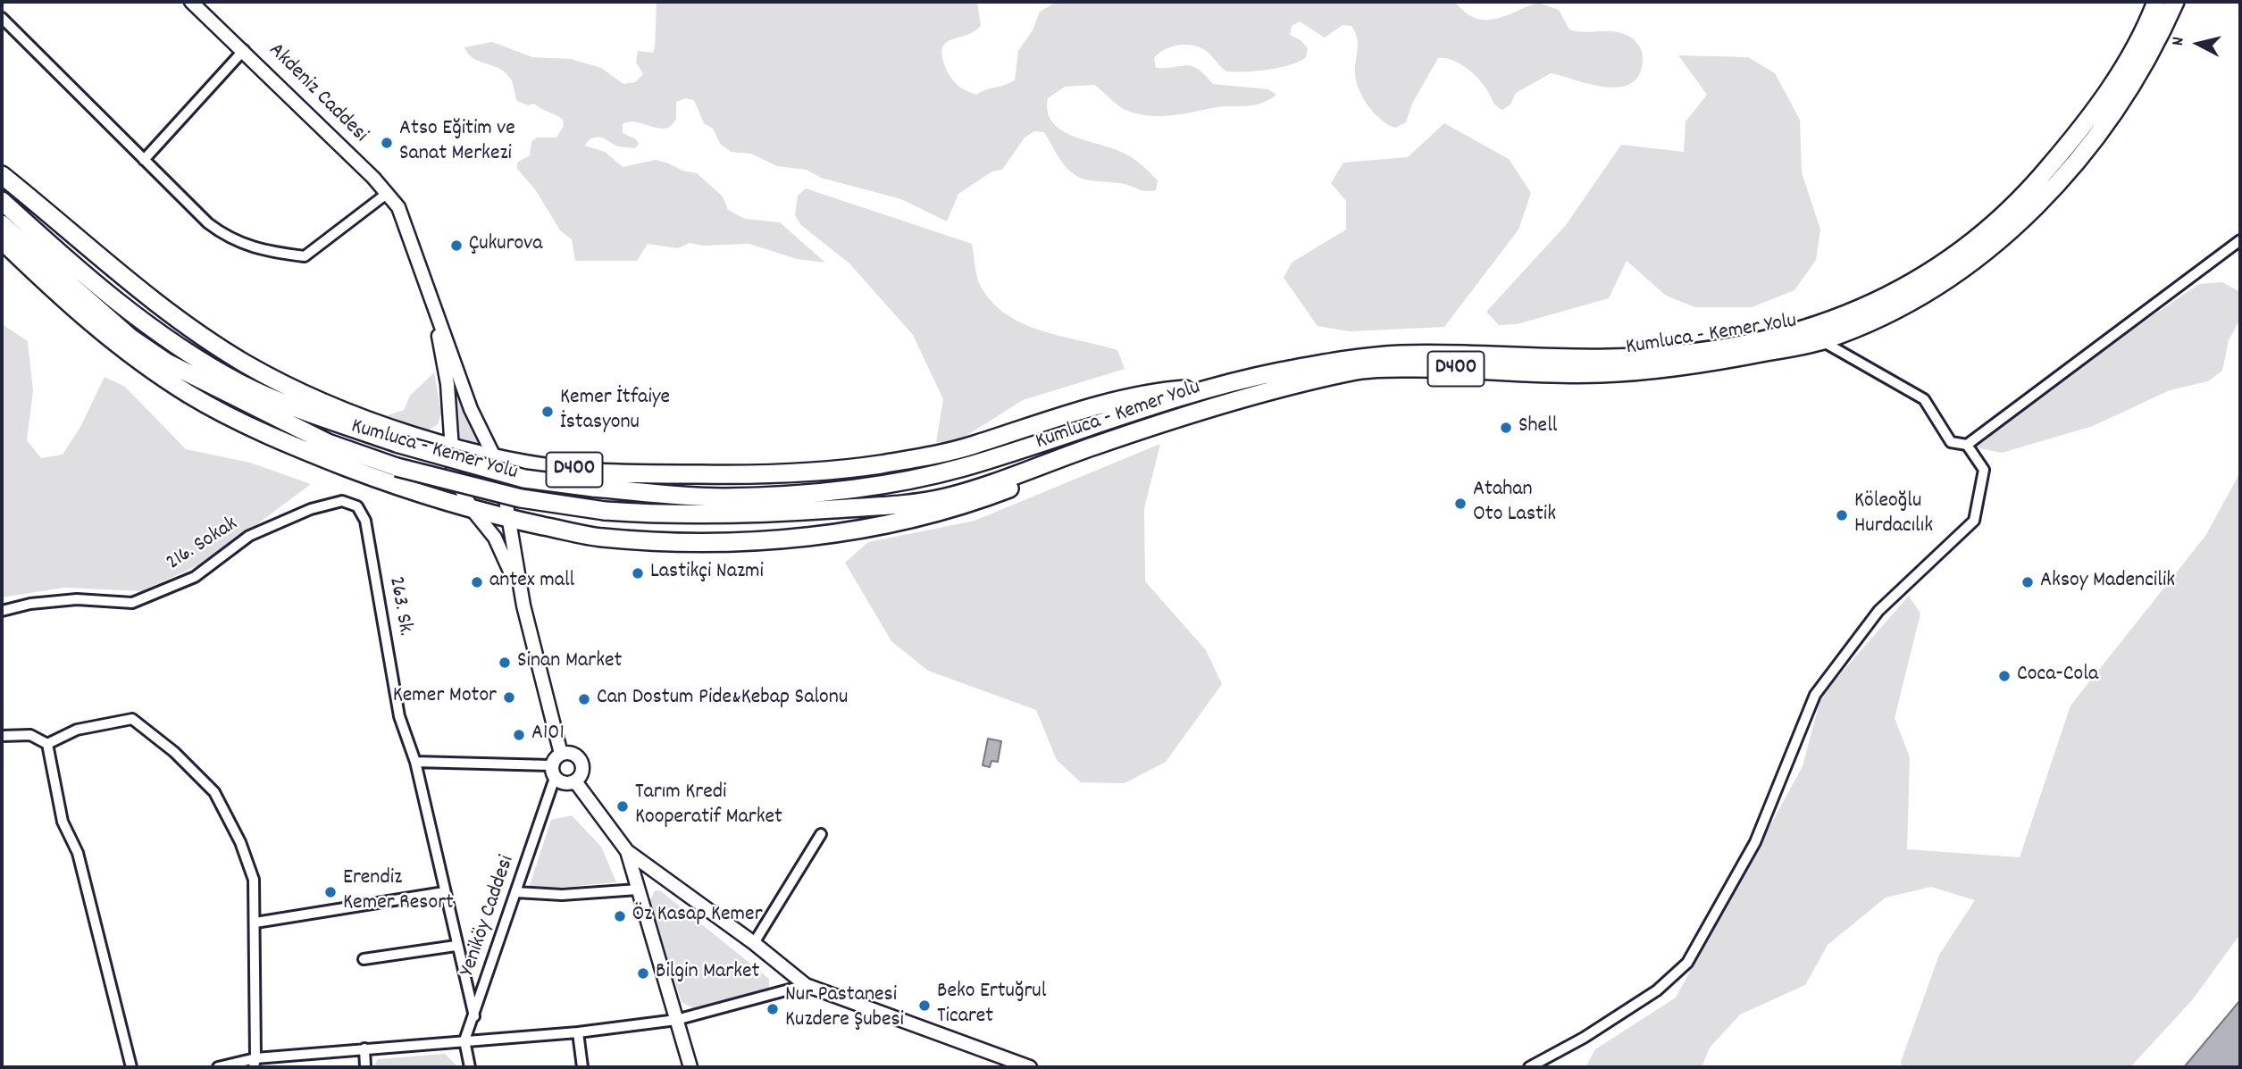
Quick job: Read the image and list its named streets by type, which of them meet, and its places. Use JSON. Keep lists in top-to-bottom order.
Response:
{
  "streets": {
    "highway": ["Kumluca - Kemer Yolu", "D400"],
    "street": [
      "Akdeniz Caddesi",
      "216. Sokak",
      "263. Sk.",
      "Yeniköy Caddesi"
    ]
  },
  "crossings": [
    ["Akdeniz Caddesi", "Kumluca - Kemer Yolu"],
    ["Akdeniz Caddesi", "Yeniköy Caddesi"],
    ["216. Sokak", "263. Sk."]
  ],
  "places": [
    "Atso Eğitim ve Sanat Merkezi",
    "Çukurova",
    "Kemer İtfaiye İstasyonu",
    "Shell",
    "Atahan Oto Lastik",
    "Köleoğlu Hurdacılık",
    "Lastikçi Nazmi",
    "antex mall",
    "Aksoy Madencilik",
    "Sinan Market",
    "Coca-Cola",
    "Kemer Motor",
    "Can Dostum Pide&Kebap Salonu",
    "A101",
    "Tarım Kredi Kooperatif Market",
    "Erendiz Kemer Resort",
    "Öz Kasap Kemer",
    "Bilgin Market",
    "Beko Ertuğrul Ticaret",
    "Nur Pastanesi Kuzdere Şubesi"
  ],
  "north": "left"
}
